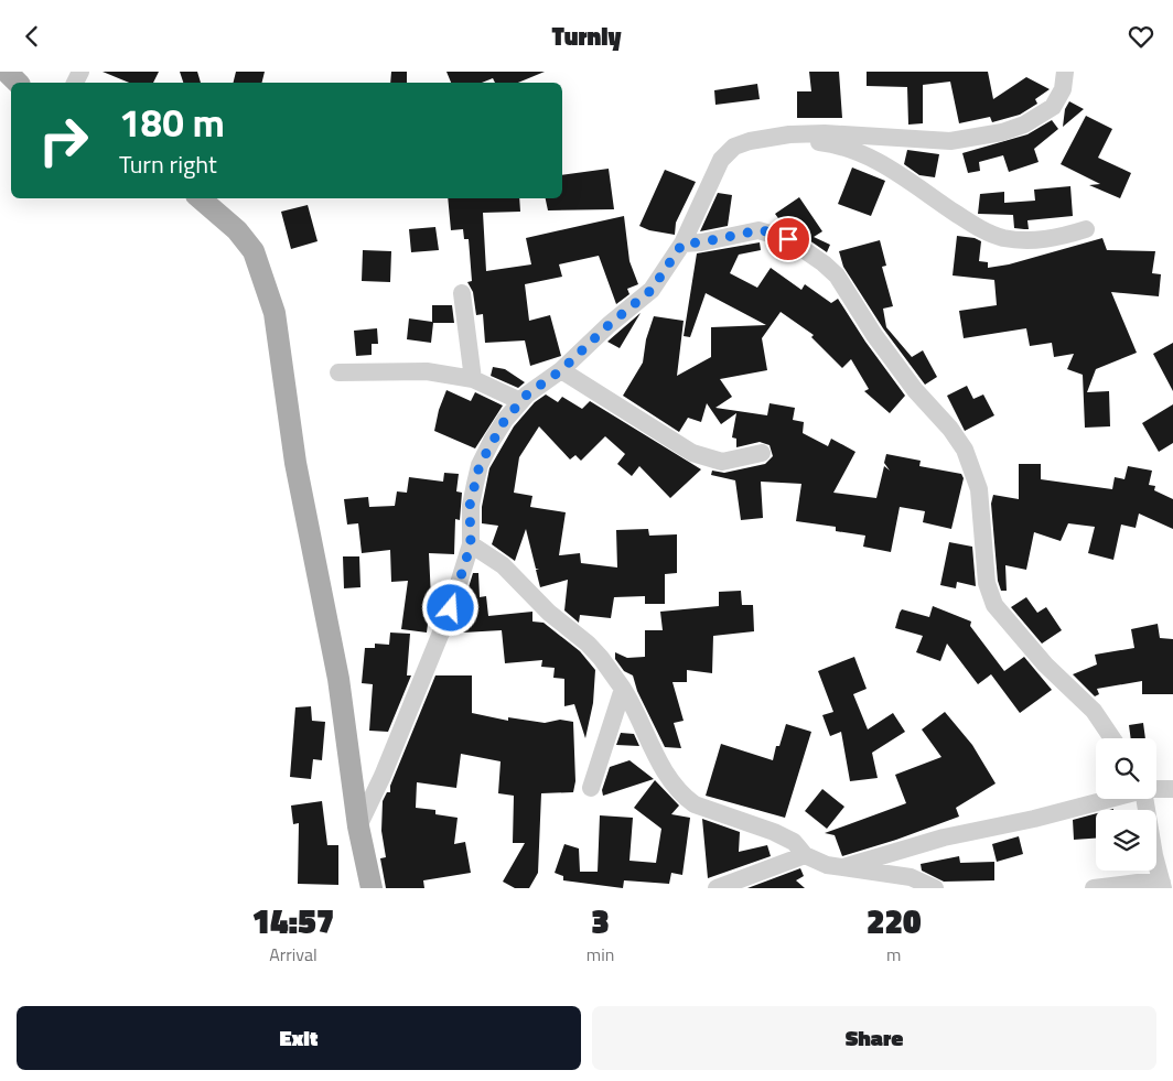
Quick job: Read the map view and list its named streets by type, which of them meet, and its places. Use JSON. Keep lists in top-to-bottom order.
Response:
{
  "page": {
    "header": "Turnly",
    "turn": ["180 m", "Turn right"],
    "eta": [
      "14:57",
      "Arrival",
      "3",
      "min",
      "220",
      "m"
    ],
    "buttons": ["Exit", "Share"]
  }
}
